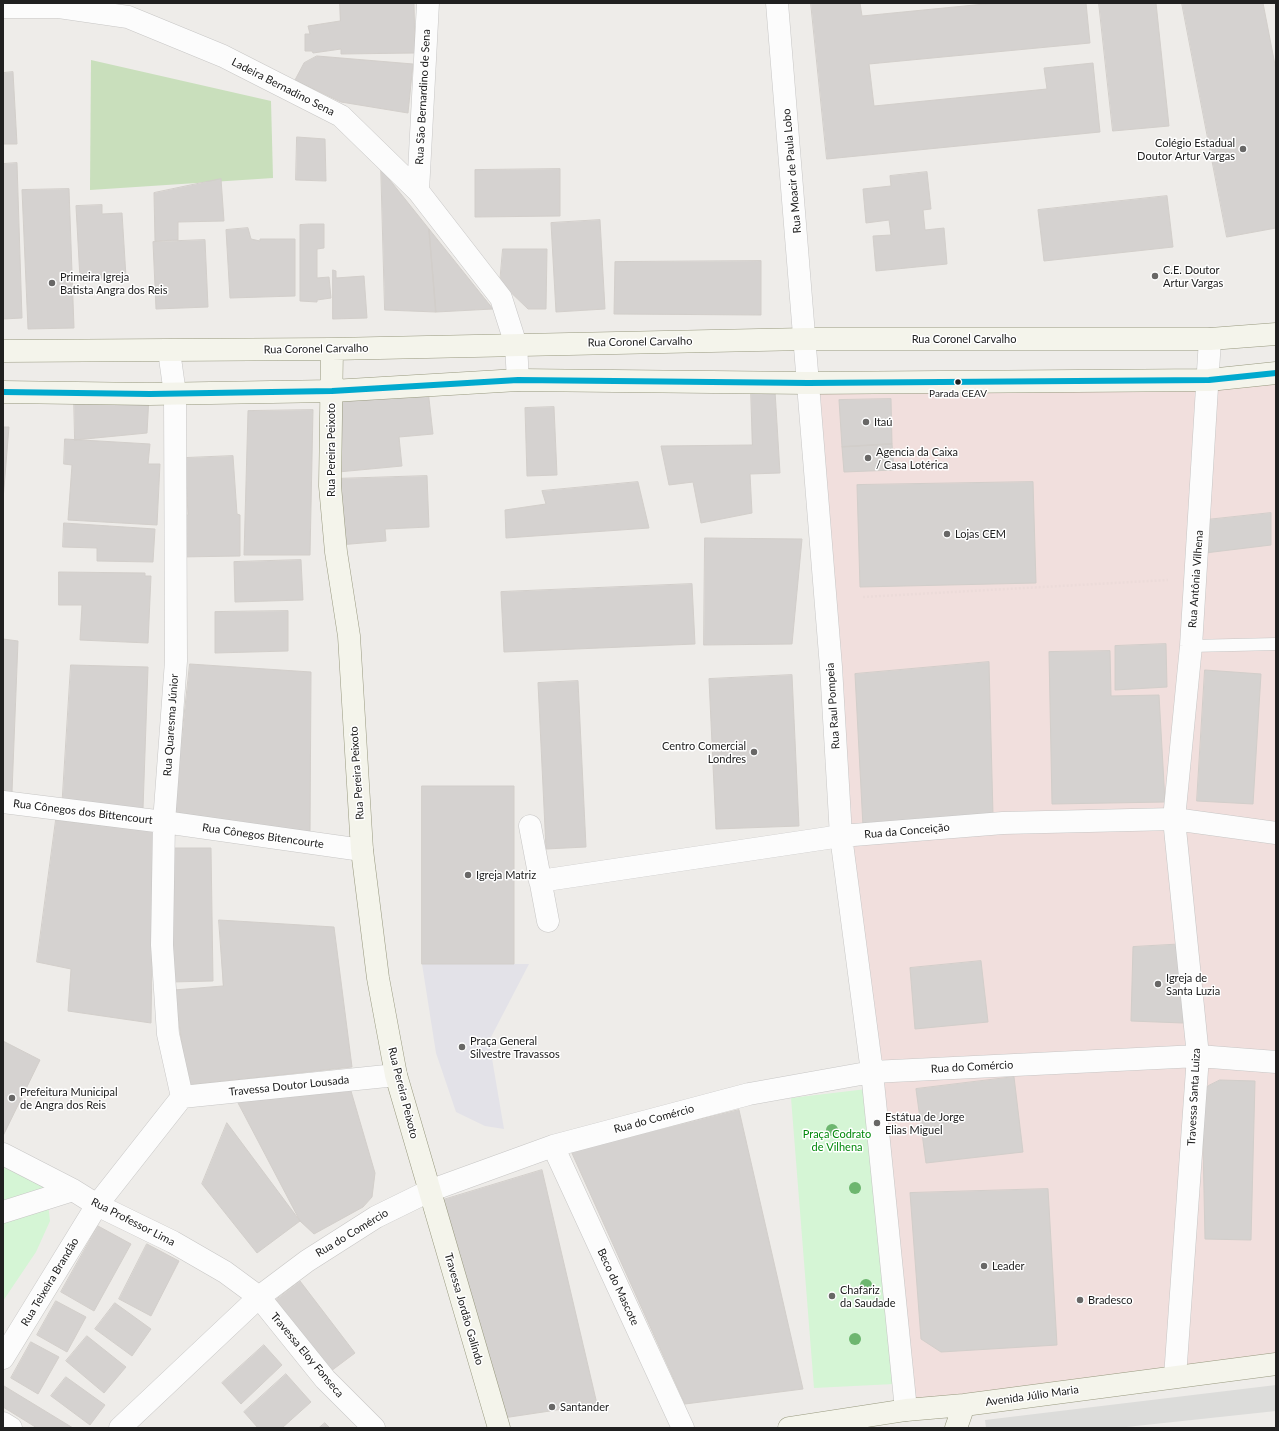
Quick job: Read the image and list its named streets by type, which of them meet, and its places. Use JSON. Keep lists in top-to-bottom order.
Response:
{
  "streets": {
    "main road": [
      "Rua Coronel Carvalho",
      "Rua Pereira Peixoto",
      "Travessa Jordão Galindo",
      "Avenida Júlio Maria"
    ],
    "street": [
      "Ladeira Bernadino Sena",
      "Rua São Bernardino de Sena",
      "Rua Moacir de Paula Lobo",
      "Rua Antônia Vilhena",
      "Rua Raul Pompeia",
      "Rua Quaresma Júnior",
      "Rua Cônegos dos Bittencourt",
      "Rua da Conceição",
      "Rua Cônegos Bitencourte",
      "Rua do Comércio",
      "Travessa Doutor Lousada",
      "Travessa Santa Luiza",
      "Rua Professor Lima",
      "Rua Teixeira Brandão",
      "Beco do Mascote",
      "Travessa Eloy Fonseca"
    ]
  },
  "crossings": [
    ["Ladeira Bernadino Sena", "Rua São Bernardino de Sena"],
    ["Ladeira Bernadino Sena", "Rua Coronel Carvalho"],
    ["Rua Moacir de Paula Lobo", "Rua Coronel Carvalho"],
    ["Rua Moacir de Paula Lobo", "Rua Raul Pompeia"],
    ["Rua Coronel Carvalho", "Rua Pereira Peixoto"],
    ["Rua Coronel Carvalho", "Rua Antônia Vilhena"],
    ["Rua Coronel Carvalho", "Rua Raul Pompeia"],
    ["Rua Coronel Carvalho", "Rua Quaresma Júnior"],
    ["Rua Pereira Peixoto", "Rua Cônegos Bitencourte"],
    ["Rua Pereira Peixoto", "Rua do Comércio"],
    ["Rua Pereira Peixoto", "Travessa Doutor Lousada"],
    ["Rua Pereira Peixoto", "Travessa Jordão Galindo"],
    ["Rua Antônia Vilhena", "Rua da Conceição"],
    ["Rua Antônia Vilhena", "Travessa Santa Luiza"],
    ["Rua Raul Pompeia", "Rua da Conceição"],
    ["Rua Raul Pompeia", "Rua do Comércio"],
    ["Rua Quaresma Júnior", "Rua Cônegos dos Bittencourt"],
    ["Rua Quaresma Júnior", "Rua Cônegos Bitencourte"],
    ["Rua Quaresma Júnior", "Travessa Doutor Lousada"],
    ["Rua Quaresma Júnior", "Rua Teixeira Brandão"],
    ["Rua Cônegos dos Bittencourt", "Rua Cônegos Bitencourte"],
    ["Rua da Conceição", "Travessa Santa Luiza"],
    ["Rua do Comércio", "Travessa Santa Luiza"],
    ["Rua do Comércio", "Rua Professor Lima"],
    ["Rua do Comércio", "Beco do Mascote"],
    ["Rua do Comércio", "Travessa Jordão Galindo"],
    ["Rua do Comércio", "Travessa Eloy Fonseca"],
    ["Travessa Doutor Lousada", "Rua Teixeira Brandão"],
    ["Travessa Santa Luiza", "Avenida Júlio Maria"],
    ["Rua Professor Lima", "Rua Teixeira Brandão"],
    ["Rua Professor Lima", "Travessa Eloy Fonseca"]
  ],
  "parks": ["Praça Codrato de Vilhena"],
  "places": [
    "Colégio Estadual Doutor Artur Vargas",
    "C.E. Doutor Artur Vargas",
    "Primeira Igreja Batista Angra dos Reis",
    "Parada CEAV",
    "Itaú",
    "Agencia da Caixa / Casa Lotérica",
    "Lojas CEM",
    "Centro Comercial Londres",
    "Igreja Matriz",
    "Igreja de Santa Luzia",
    "Praça General Silvestre Travassos",
    "Prefeitura Municipal de Angra dos Reis",
    "Estátua de Jorge Elias Miguel",
    "Leader",
    "Chafariz da Saudade",
    "Bradesco",
    "Santander"
  ]
}
